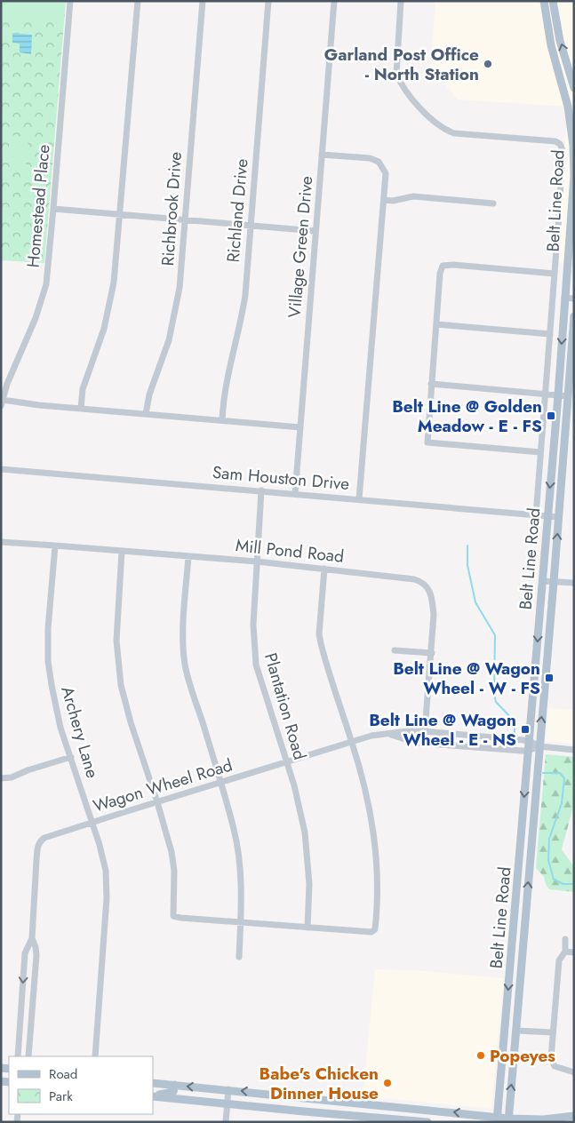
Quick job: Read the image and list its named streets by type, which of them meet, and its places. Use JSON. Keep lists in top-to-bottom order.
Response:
{
  "streets": {
    "main road": ["Belt Line Road"],
    "street": [
      "Homestead Place",
      "Richbrook Drive",
      "Richland Drive",
      "Village Green Drive",
      "Sam Houston Drive",
      "Mill Pond Road",
      "Plantation Road",
      "Archery Lane",
      "Wagon Wheel Road"
    ]
  },
  "crossings": [
    ["Belt Line Road", "Sam Houston Drive"],
    ["Belt Line Road", "Wagon Wheel Road"],
    ["Village Green Drive", "Sam Houston Drive"],
    ["Sam Houston Drive", "Plantation Road"],
    ["Mill Pond Road", "Plantation Road"],
    ["Mill Pond Road", "Archery Lane"],
    ["Mill Pond Road", "Wagon Wheel Road"],
    ["Plantation Road", "Wagon Wheel Road"],
    ["Archery Lane", "Wagon Wheel Road"]
  ],
  "places": {
    "other": ["Garland Post Office - North Station", "Popeyes", "Babe's Chicken Dinner House"],
    "transit": ["Belt Line @ Golden Meadow - E - FS", "Belt Line @ Wagon Wheel - W - FS", "Belt Line @ Wagon Wheel - E - NS"]
  },
  "legend": ["Road", "Park"]
}
